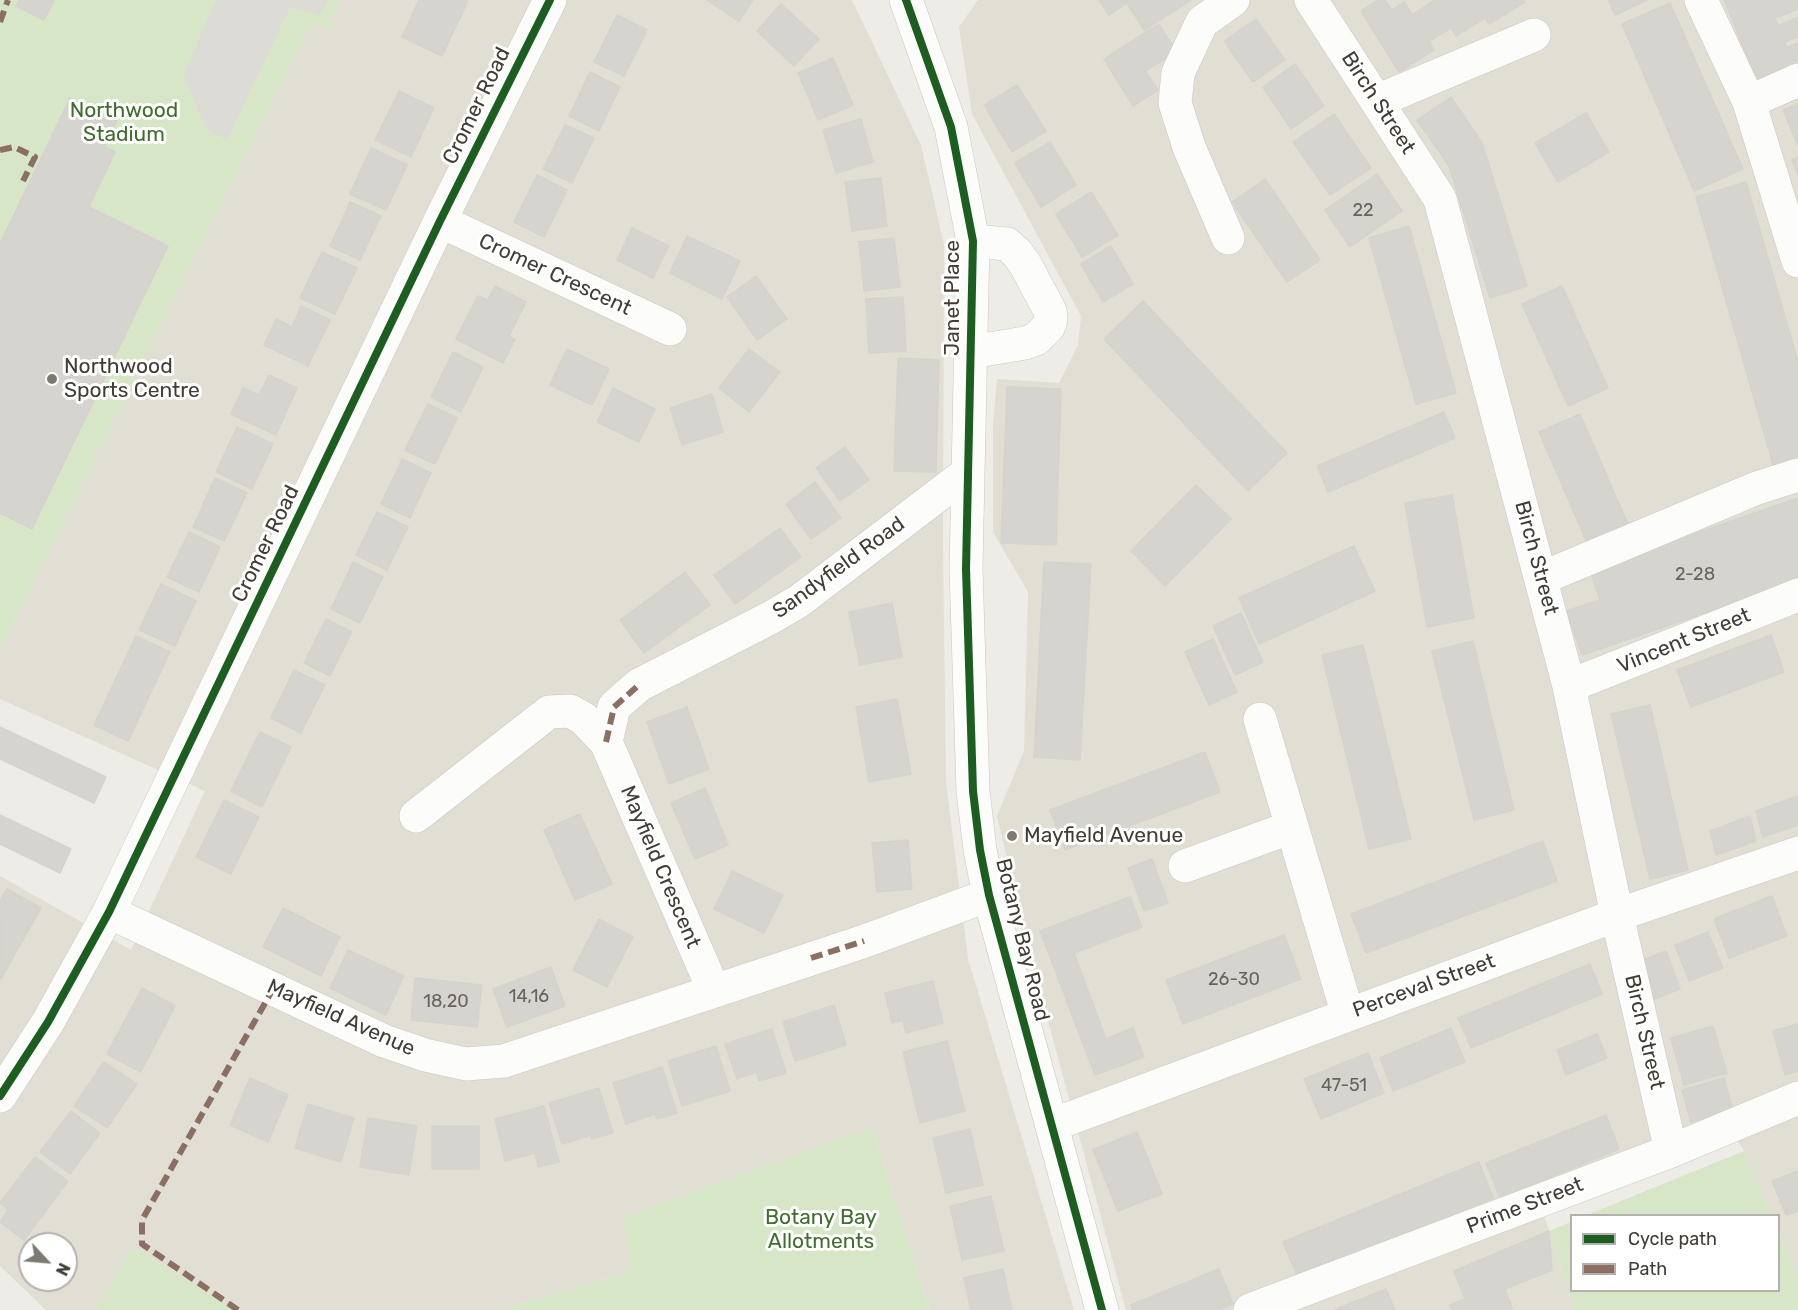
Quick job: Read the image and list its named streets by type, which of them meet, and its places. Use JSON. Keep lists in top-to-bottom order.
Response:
{
  "streets": {
    "street": [
      "Birch Street",
      "Cromer Road",
      "Cromer Crescent",
      "Janet Place",
      "Sandyfield Road",
      "Vincent Street",
      "Mayfield Crescent",
      "Botany Bay Road",
      "Perceval Street",
      "Mayfield Avenue",
      "Prime Street"
    ]
  },
  "crossings": [
    ["Birch Street", "Vincent Street"],
    ["Birch Street", "Perceval Street"],
    ["Birch Street", "Prime Street"],
    ["Cromer Road", "Cromer Crescent"],
    ["Cromer Road", "Mayfield Avenue"],
    ["Janet Place", "Sandyfield Road"],
    ["Janet Place", "Botany Bay Road"],
    ["Sandyfield Road", "Mayfield Crescent"],
    ["Mayfield Crescent", "Mayfield Avenue"],
    ["Botany Bay Road", "Perceval Street"],
    ["Botany Bay Road", "Mayfield Avenue"]
  ],
  "parks": ["Northwood Stadium", "Botany Bay Allotments"],
  "places": ["Northwood Sports Centre", "Mayfield Avenue"],
  "house_numbers": [
    "22",
    "2-28",
    "26-30",
    "14,16",
    "18,20",
    "47-51"
  ],
  "legend": ["Cycle path", "Path"],
  "north": "bottom right"
}
